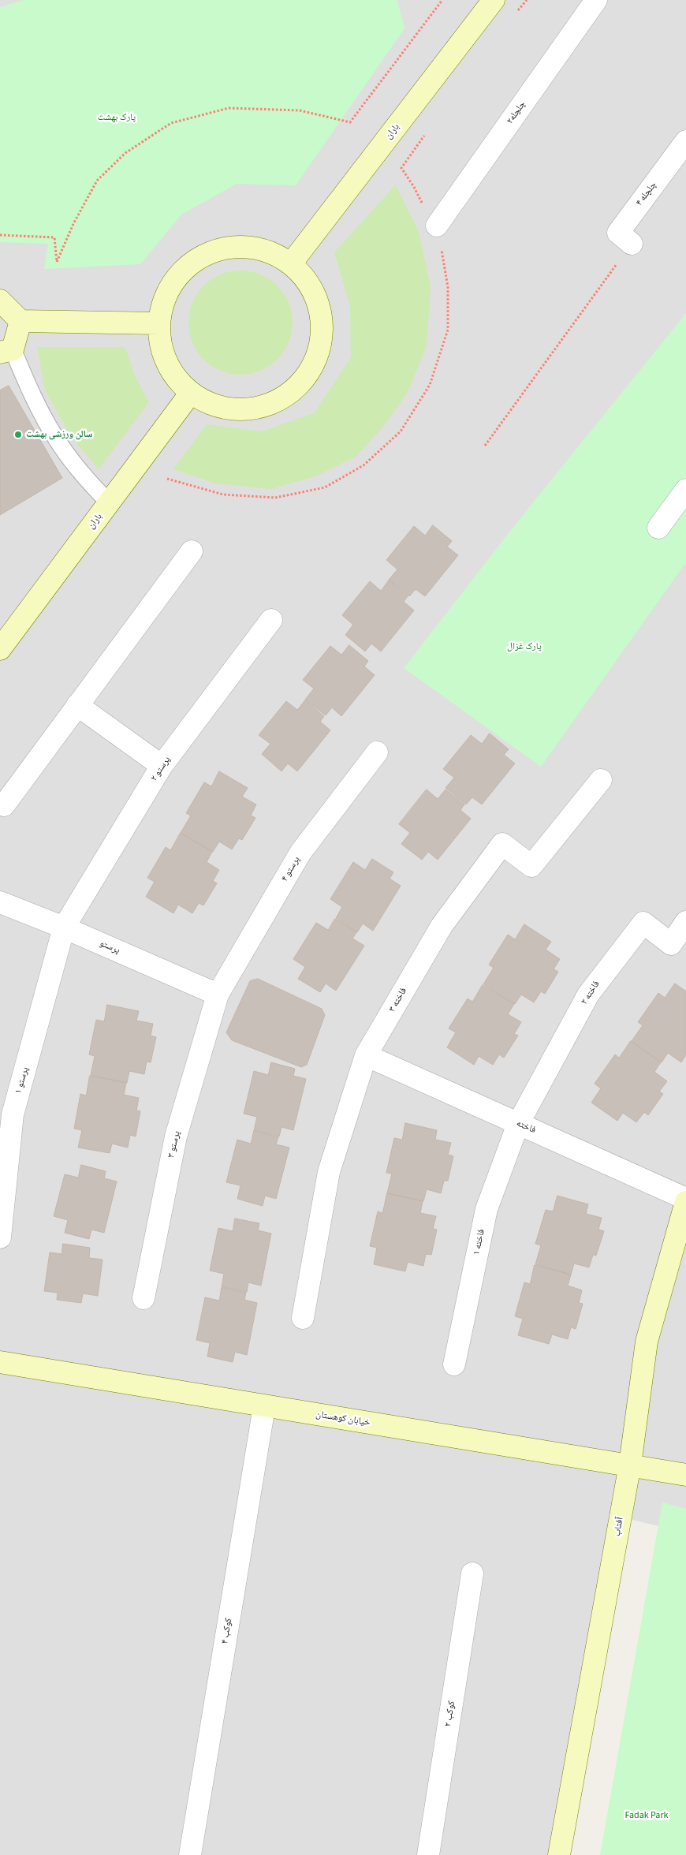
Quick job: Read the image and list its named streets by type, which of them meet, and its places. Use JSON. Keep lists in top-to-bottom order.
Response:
{
  "streets": {
    "street": [
      "چلچله۲",
      "باران",
      "چلچله ۴",
      "پرستو ۲",
      "پرستو ۴",
      "پرستو",
      "فاخته ۲",
      "فاخته ۳",
      "پرستو ۱",
      "فاخته",
      "پرستو ۳",
      "فاخته ۱",
      "خیابان کوهستان",
      "آفتاب",
      "کوکب ۴",
      "کوکب ۲"
    ]
  },
  "crossings": [
    ["پرستو ۲", "پرستو"],
    ["پرستو ۲", "پرستو ۱"],
    ["پرستو ۴", "پرستو"],
    ["پرستو ۴", "پرستو ۳"],
    ["پرستو", "پرستو ۱"],
    ["پرستو", "پرستو ۳"],
    ["فاخته ۲", "فاخته"],
    ["فاخته ۲", "فاخته ۱"],
    ["فاخته ۳", "فاخته"],
    ["فاخته", "فاخته ۱"],
    ["فاخته", "آفتاب"],
    ["خیابان کوهستان", "آفتاب"],
    ["خیابان کوهستان", "کوکب ۴"]
  ],
  "parks": ["پارک بهشت", "پارک غزال", "Fadak Park"],
  "places": ["سالن ورزشی بهشت"]
}
